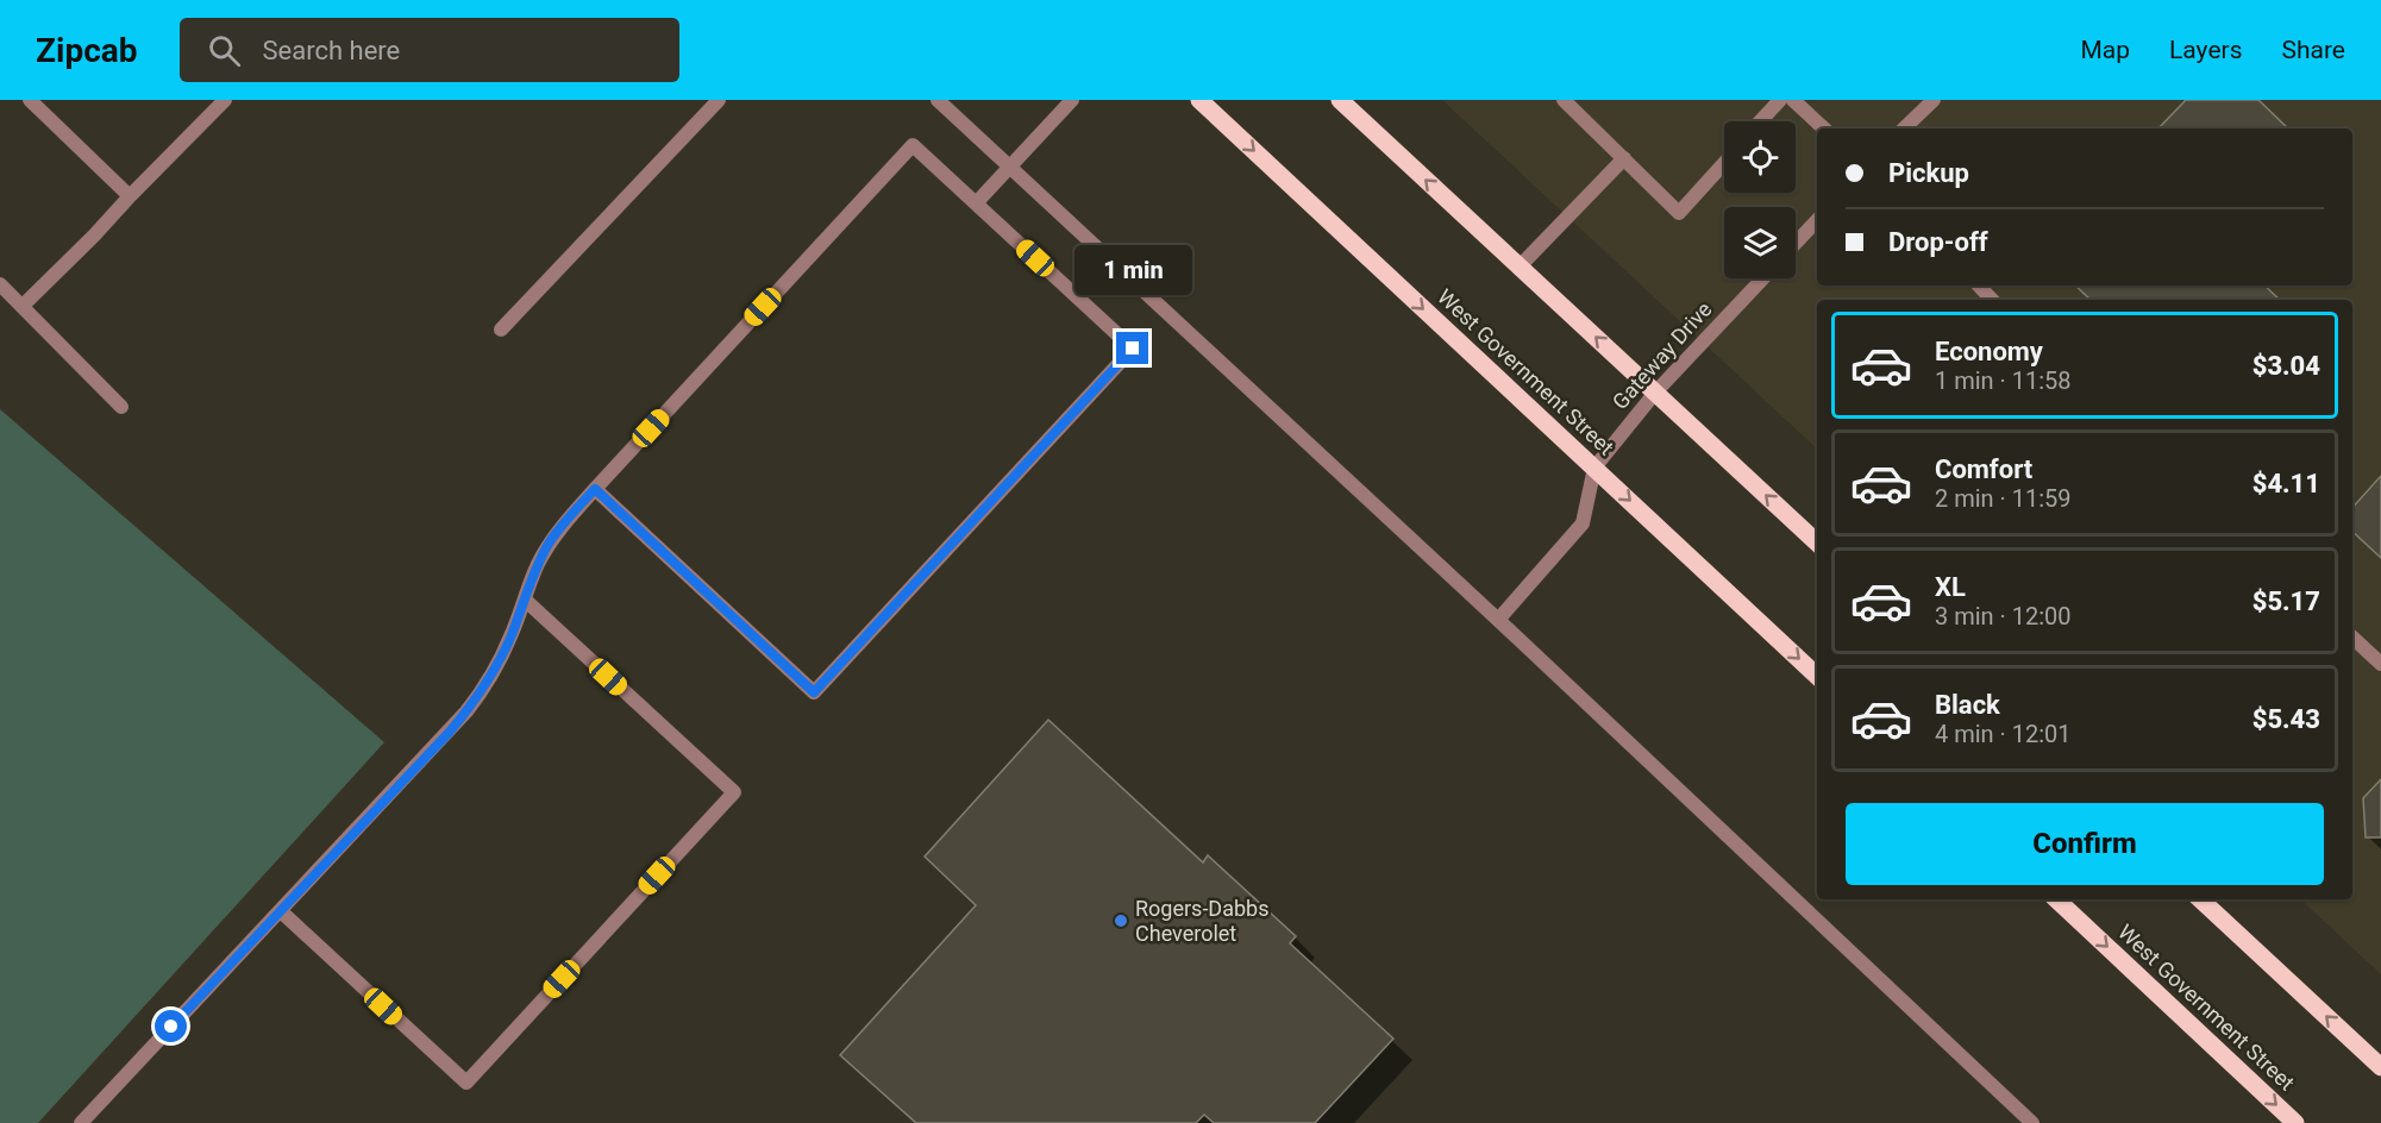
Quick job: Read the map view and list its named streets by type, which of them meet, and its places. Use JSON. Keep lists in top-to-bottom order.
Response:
{
  "streets": {
    "main road": ["West Government Street"],
    "street": ["Gateway Drive"]
  },
  "crossings": [
    ["Gateway Drive", "West Government Street"]
  ],
  "places": ["Rogers-Dabbs Cheverolet"],
  "page": {
    "header": "Zipcab",
    "search": "Search here",
    "nav": ["Map", "Layers", "Share"],
    "banner": ["Pickup", "Drop-off"],
    "bubble": "1 min",
    "list": [
      {
        "name": "Economy",
        "note": "1 min · 11:58",
        "value": "$3.04"
      },
      {
        "name": "Comfort",
        "note": "2 min · 11:59",
        "value": "$4.11"
      },
      {
        "name": "XL",
        "note": "3 min · 12:00",
        "value": "$5.17"
      },
      {
        "name": "Black",
        "note": "4 min · 12:01",
        "value": "$5.43"
      }
    ],
    "buttons": "Confirm"
  }
}
